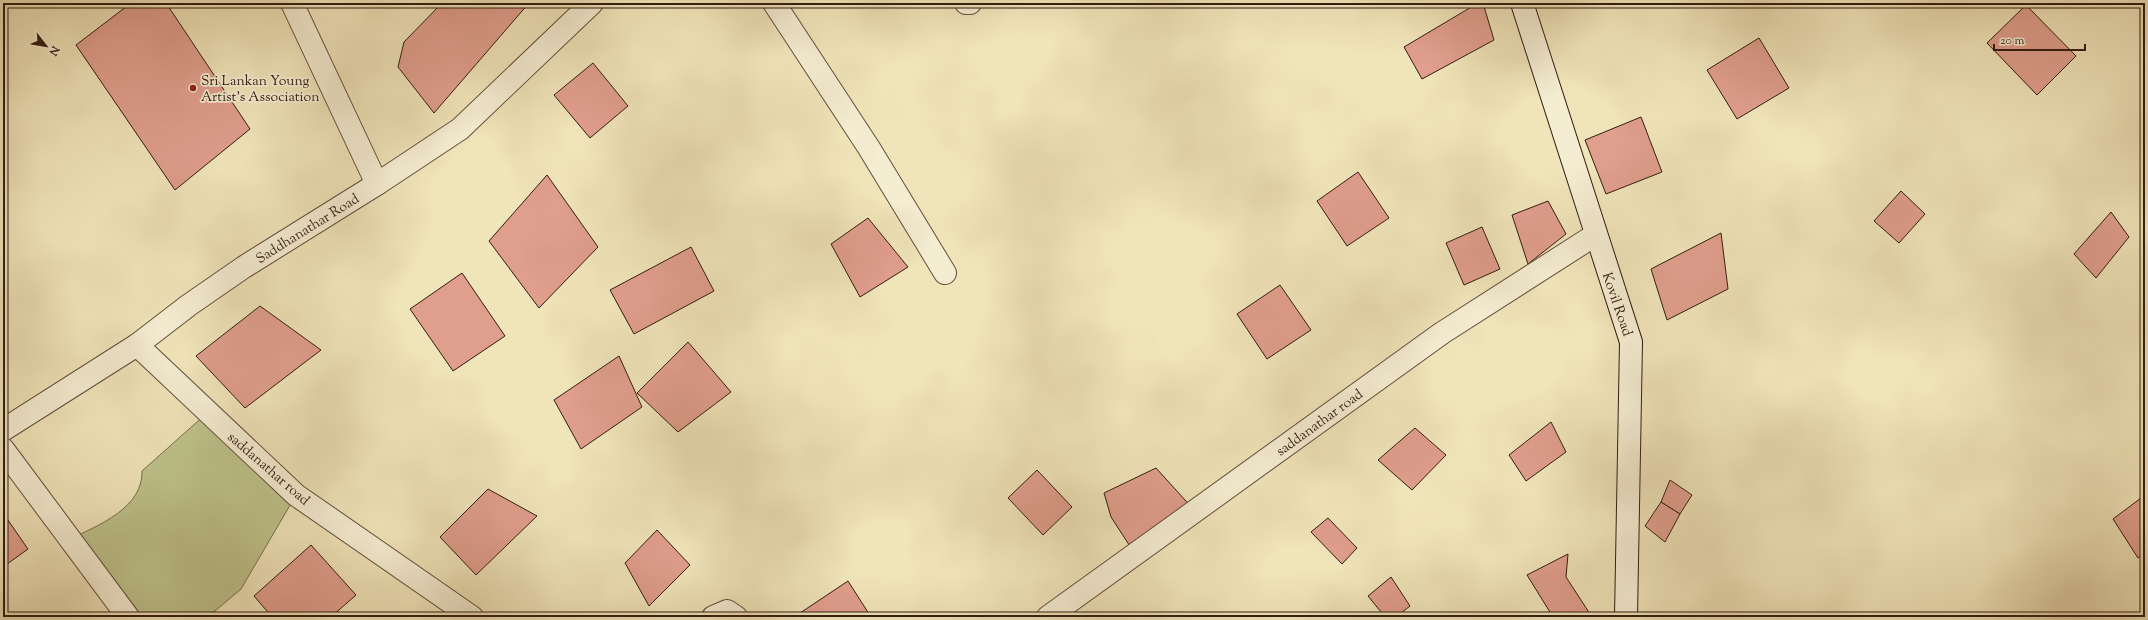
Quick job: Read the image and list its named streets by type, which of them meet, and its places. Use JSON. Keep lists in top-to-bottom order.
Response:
{
  "streets": {
    "street": ["Saddhanathar Road", "Kovil Road", "saddanathar road"]
  },
  "crossings": [
    ["Saddhanathar Road", "saddanathar road"],
    ["Kovil Road", "saddanathar road"]
  ],
  "places": ["Sri Lankan Young Artist's Association"],
  "scale_bar": "20 m",
  "north": "bottom right"
}
